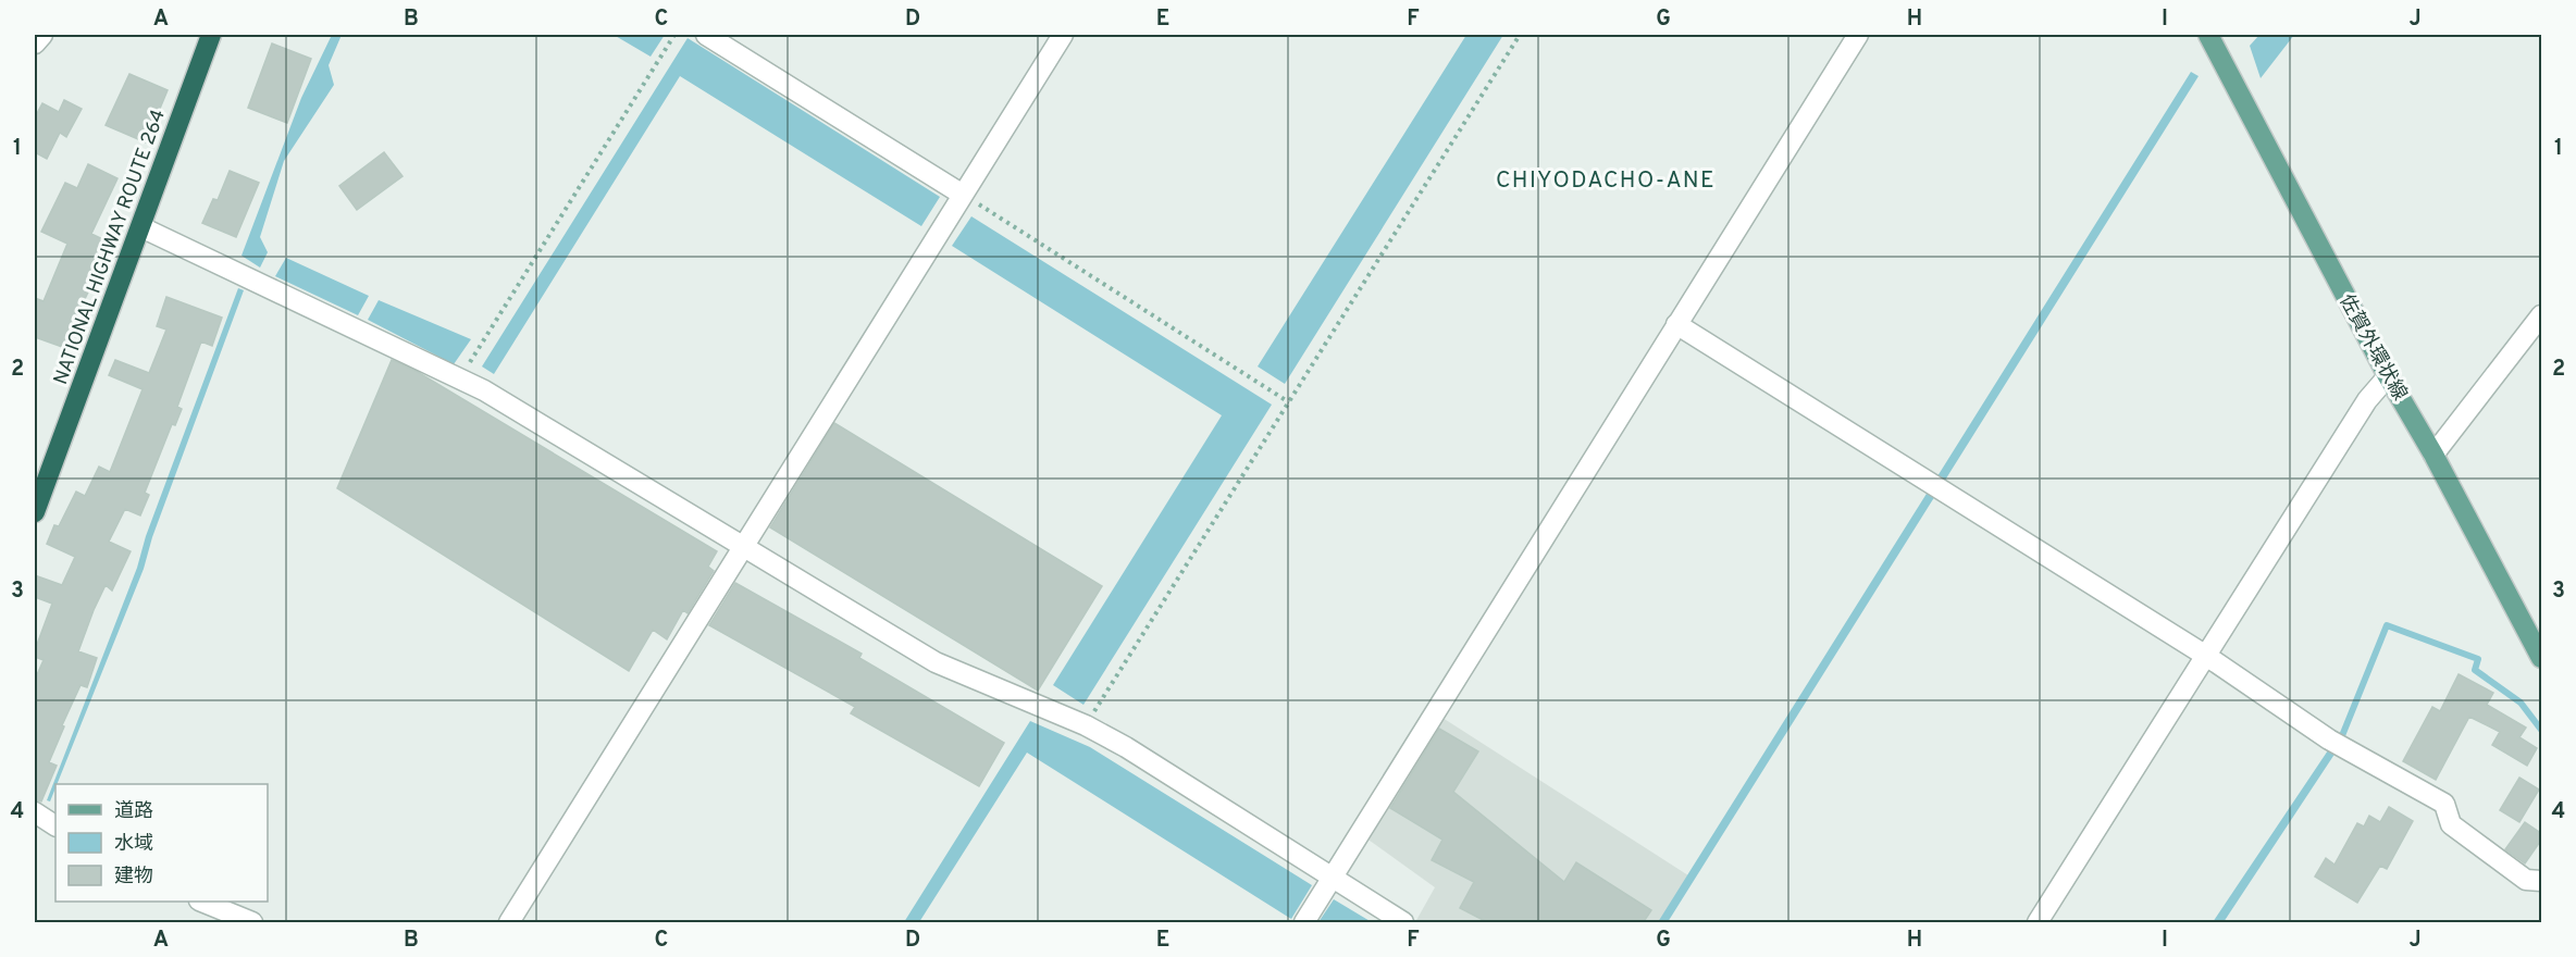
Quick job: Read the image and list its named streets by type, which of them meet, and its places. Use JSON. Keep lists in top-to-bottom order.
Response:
{
  "streets": {
    "highway": ["NATIONAL HIGHWAY ROUTE 264"],
    "main road": ["佐賀外環状線"]
  },
  "districts": ["CHIYODACHO-ANE"],
  "legend": ["道路", "水域", "建物"],
  "grid": {
    "columns": [
      "A",
      "B",
      "C",
      "D",
      "E",
      "F",
      "G",
      "H",
      "I",
      "J"
    ],
    "rows": [
      "1",
      "2",
      "3",
      "4"
    ]
  }
}
